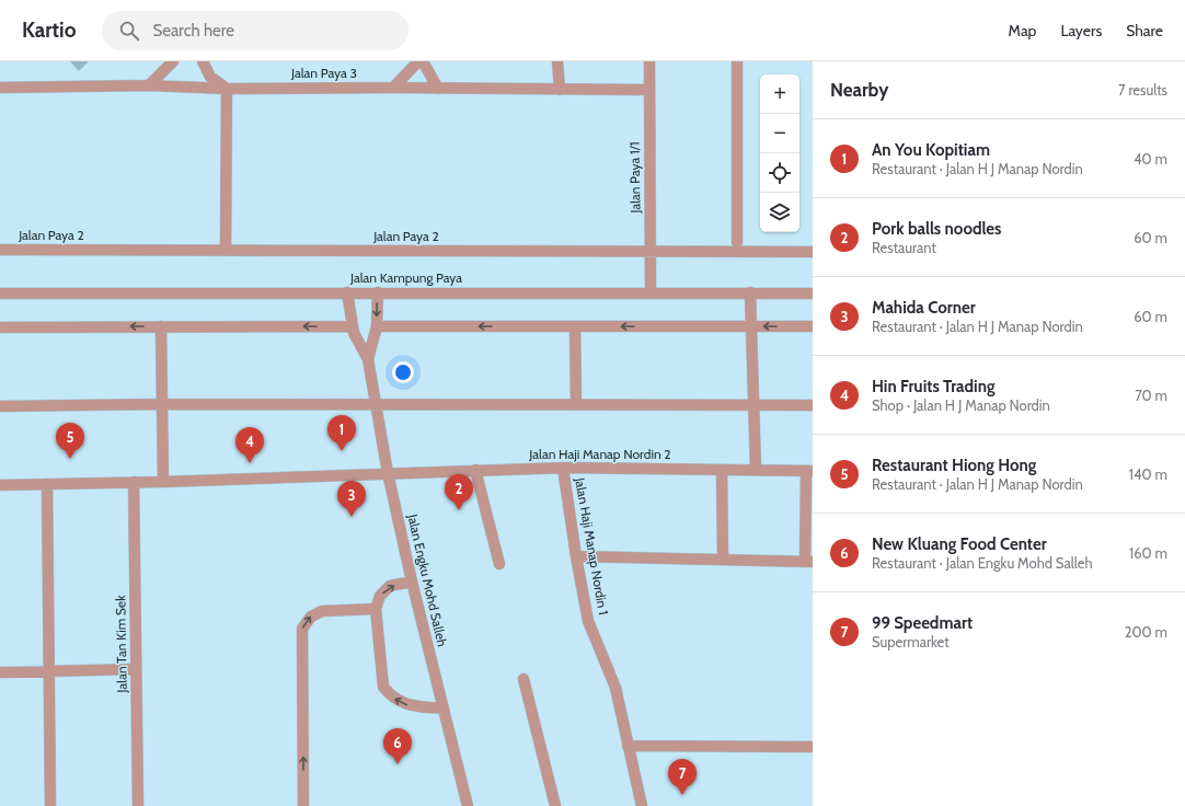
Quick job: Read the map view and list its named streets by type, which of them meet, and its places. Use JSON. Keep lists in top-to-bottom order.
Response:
{
  "streets": {
    "street": [
      "Jalan Paya 3",
      "Jalan Paya 1/1",
      "Jalan Paya 2",
      "Jalan Kampung Paya",
      "Jalan Haji Manap Nordin 2",
      "Jalan Haji Manap Nordin 1",
      "Jalan Engku Mohd Salleh",
      "Jalan Tan Kim Sek"
    ]
  },
  "crossings": [
    ["Jalan Paya 3", "Jalan Paya 1/1"],
    ["Jalan Paya 1/1", "Jalan Paya 2"],
    ["Jalan Paya 1/1", "Jalan Kampung Paya"],
    ["Jalan Kampung Paya", "Jalan Engku Mohd Salleh"],
    ["Jalan Haji Manap Nordin 2", "Jalan Haji Manap Nordin 1"],
    ["Jalan Haji Manap Nordin 2", "Jalan Engku Mohd Salleh"],
    ["Jalan Haji Manap Nordin 2", "Jalan Tan Kim Sek"]
  ],
  "page": {
    "header": "Kartio",
    "search": "Search here",
    "nav": ["Map", "Layers", "Share"],
    "heading": ["Nearby", "7 results"],
    "map_buttons": ["+", "−"],
    "list": [
      {
        "mark": "1",
        "name": "An You Kopitiam",
        "note": "Restaurant · Jalan H J Manap Nordin",
        "value": "40 m"
      },
      {
        "mark": "2",
        "name": "Pork balls noodles",
        "note": "Restaurant",
        "value": "60 m"
      },
      {
        "mark": "3",
        "name": "Mahida Corner",
        "note": "Restaurant · Jalan H J Manap Nordin",
        "value": "60 m"
      },
      {
        "mark": "4",
        "name": "Hin Fruits Trading",
        "note": "Shop · Jalan H J Manap Nordin",
        "value": "70 m"
      },
      {
        "mark": "5",
        "name": "Restaurant Hiong Hong",
        "note": "Restaurant · Jalan H J Manap Nordin",
        "value": "140 m"
      },
      {
        "mark": "6",
        "name": "New Kluang Food Center",
        "note": "Restaurant · Jalan Engku Mohd Salleh",
        "value": "160 m"
      },
      {
        "mark": "7",
        "name": "99 Speedmart",
        "note": "Supermarket",
        "value": "200 m"
      }
    ],
    "pins": [
      "1",
      "5",
      "4",
      "2",
      "3",
      "6",
      "7"
    ]
  }
}
